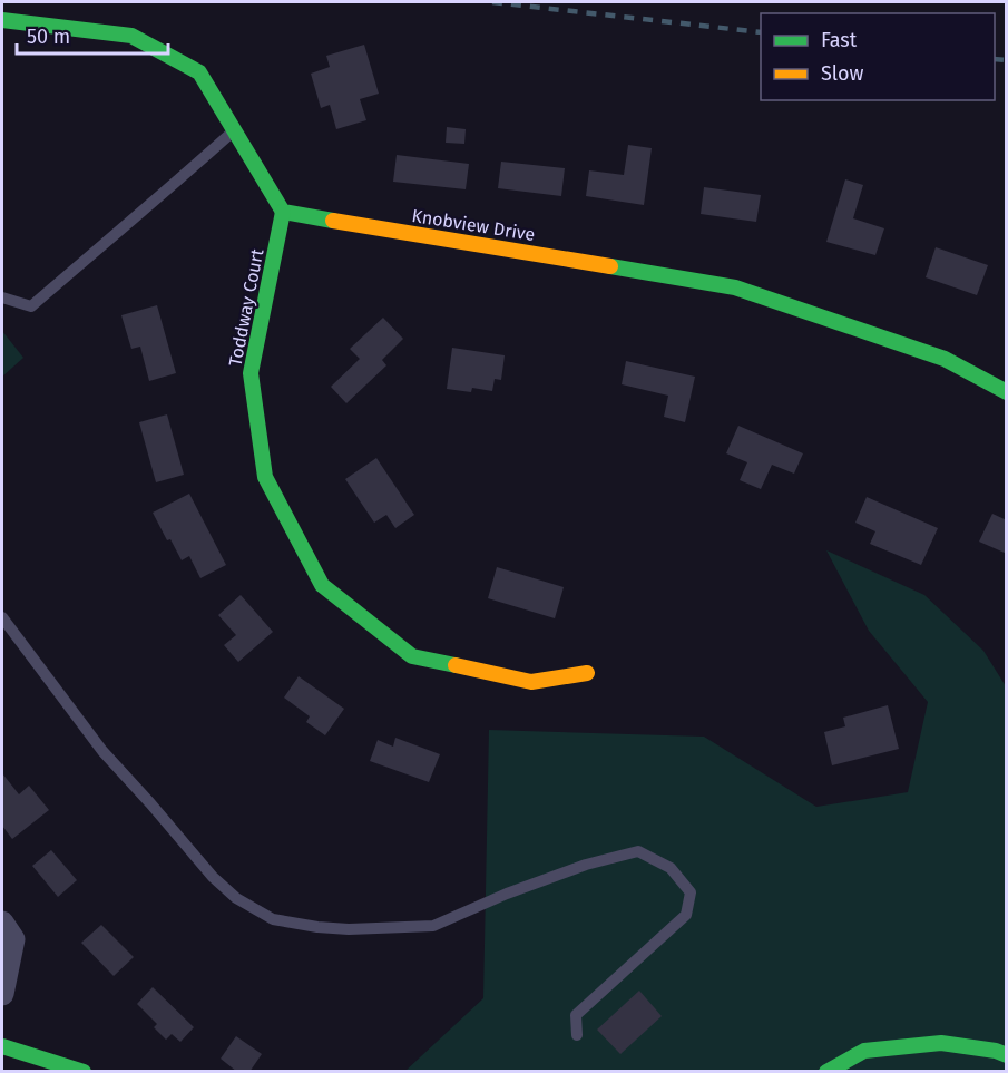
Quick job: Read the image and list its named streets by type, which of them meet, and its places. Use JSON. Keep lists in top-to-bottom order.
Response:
{
  "streets": {
    "street": ["Knobview Drive", "Toddway Court"]
  },
  "crossings": [
    ["Knobview Drive", "Toddway Court"]
  ],
  "legend": ["Fast", "Slow"],
  "scale_bar": "50 m"
}
